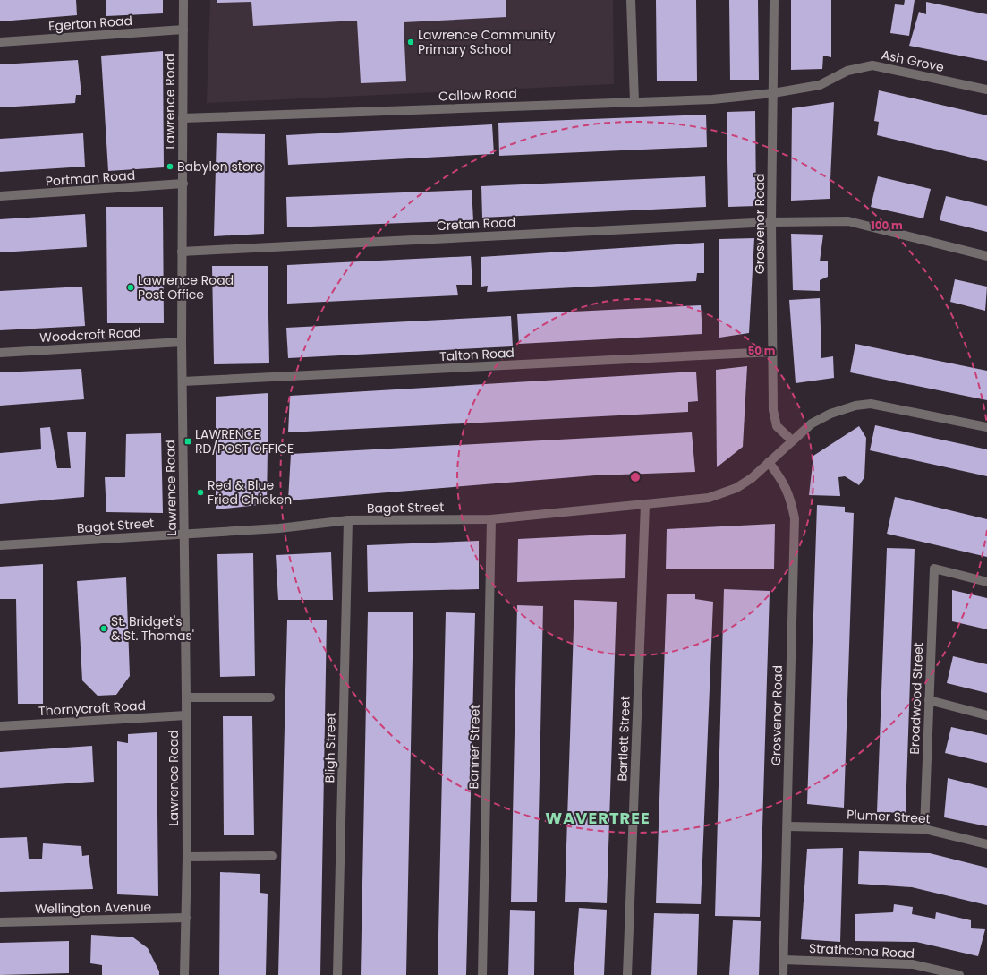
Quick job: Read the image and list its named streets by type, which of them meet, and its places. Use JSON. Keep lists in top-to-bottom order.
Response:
{
  "streets": {
    "street": [
      "Egerton Road",
      "Ash Grove",
      "Callow Road",
      "Lawrence Road",
      "Portman Road",
      "Cretan Road",
      "Grosvenor Road",
      "Woodcroft Road",
      "Talton Road",
      "Bagot Street",
      "Broadwood Street",
      "Thornycroft Road",
      "Bartlett Street",
      "Banner Street",
      "Bligh Street",
      "Plumer Street",
      "Wellington Avenue",
      "Strathcona Road"
    ]
  },
  "crossings": [
    ["Egerton Road", "Lawrence Road"],
    ["Ash Grove", "Callow Road"],
    ["Ash Grove", "Grosvenor Road"],
    ["Callow Road", "Lawrence Road"],
    ["Callow Road", "Grosvenor Road"],
    ["Lawrence Road", "Portman Road"],
    ["Lawrence Road", "Cretan Road"],
    ["Lawrence Road", "Woodcroft Road"],
    ["Lawrence Road", "Talton Road"],
    ["Lawrence Road", "Bagot Street"],
    ["Lawrence Road", "Thornycroft Road"],
    ["Lawrence Road", "Wellington Avenue"],
    ["Cretan Road", "Grosvenor Road"],
    ["Grosvenor Road", "Talton Road"],
    ["Grosvenor Road", "Bagot Street"],
    ["Grosvenor Road", "Plumer Street"],
    ["Grosvenor Road", "Strathcona Road"],
    ["Bagot Street", "Bartlett Street"],
    ["Bagot Street", "Banner Street"],
    ["Bagot Street", "Bligh Street"],
    ["Broadwood Street", "Plumer Street"]
  ],
  "districts": ["WAVERTREE"],
  "places": {
    "other": [
      "Lawrence Community Primary School",
      "Babylon store",
      "Lawrence Road Post Office",
      "Red & Blue Fried Chicken",
      "St. Bridget's & St. Thomas'"
    ],
    "transit": ["LAWRENCE RD/POST OFFICE"]
  },
  "rings": ["100 m", "50 m"]
}
